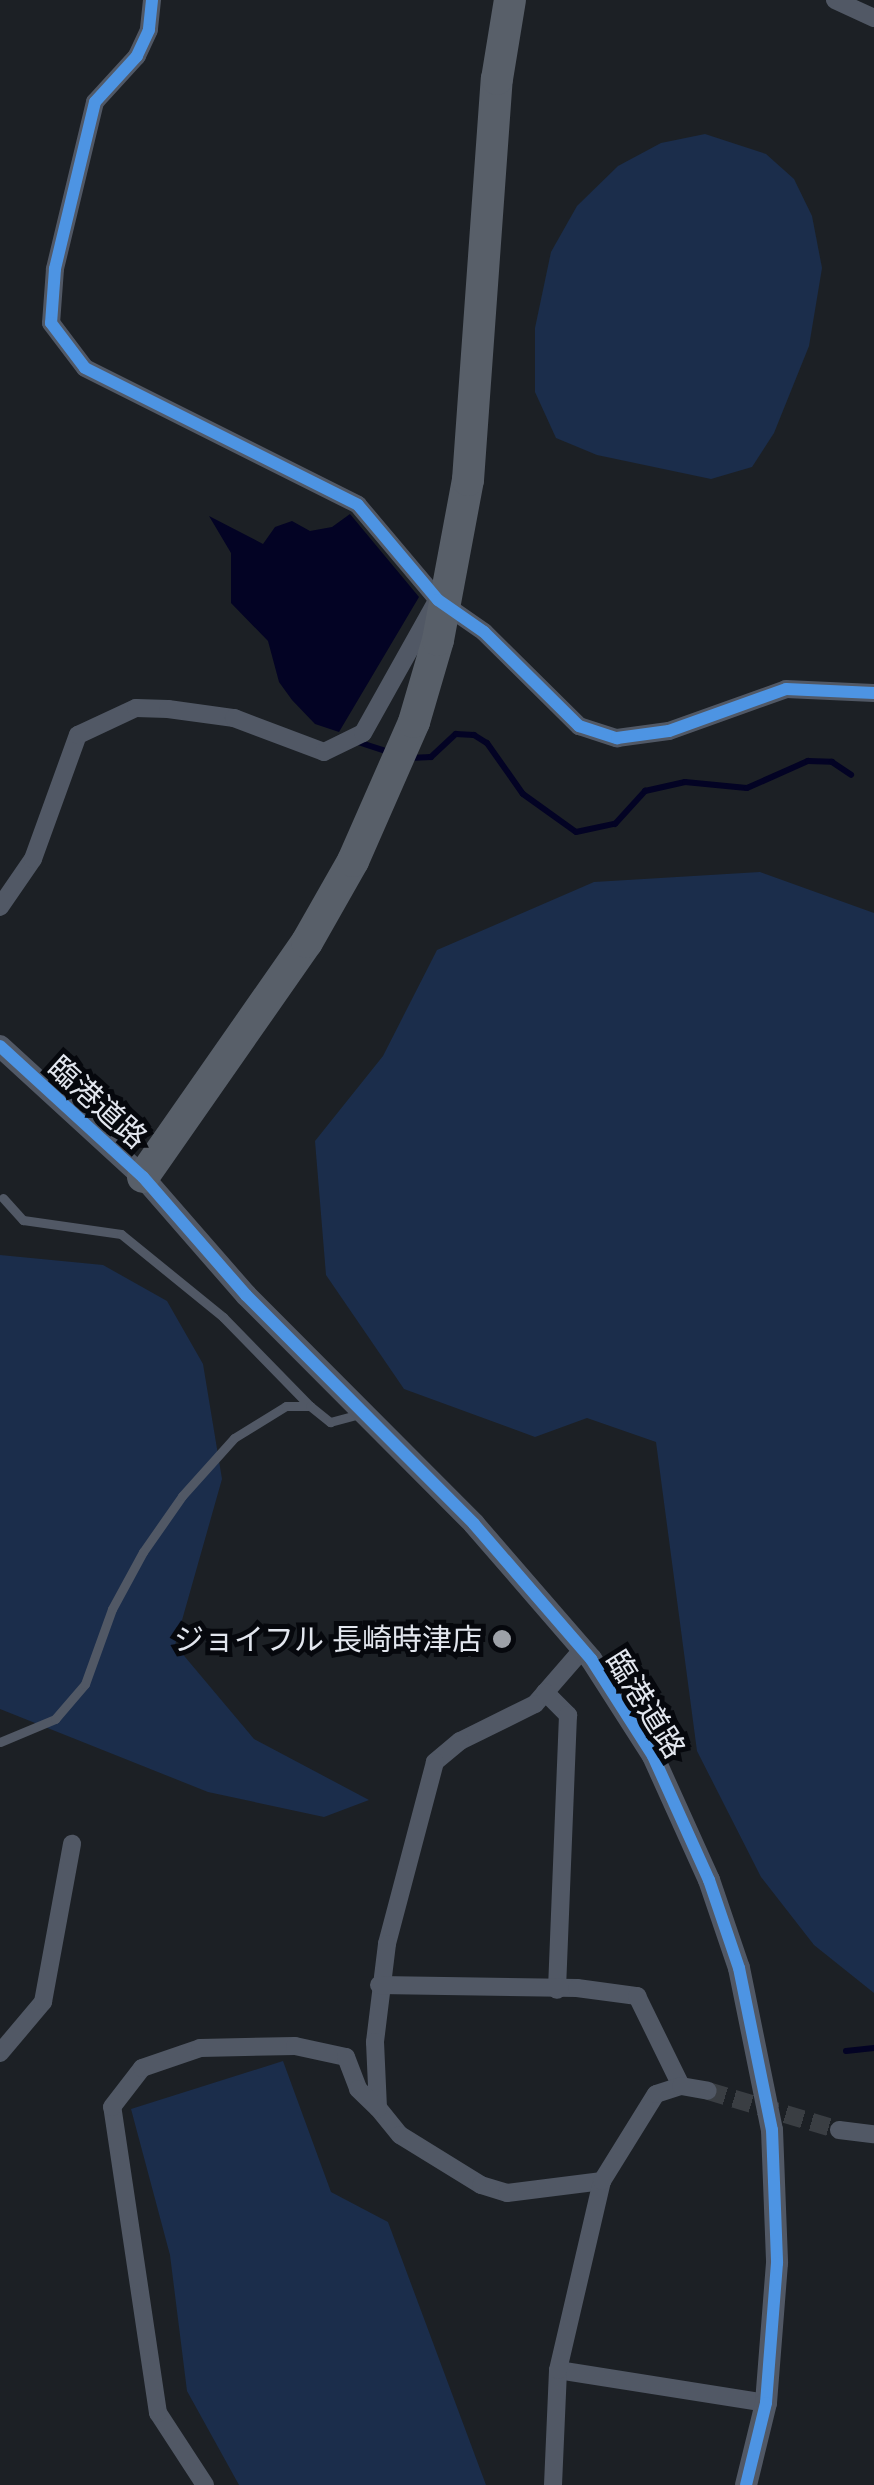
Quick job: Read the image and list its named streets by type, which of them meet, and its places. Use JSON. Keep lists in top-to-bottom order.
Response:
{
  "streets": {
    "street": ["臨港道路"]
  },
  "places": ["ジョイフル 長崎時津店"]
}
